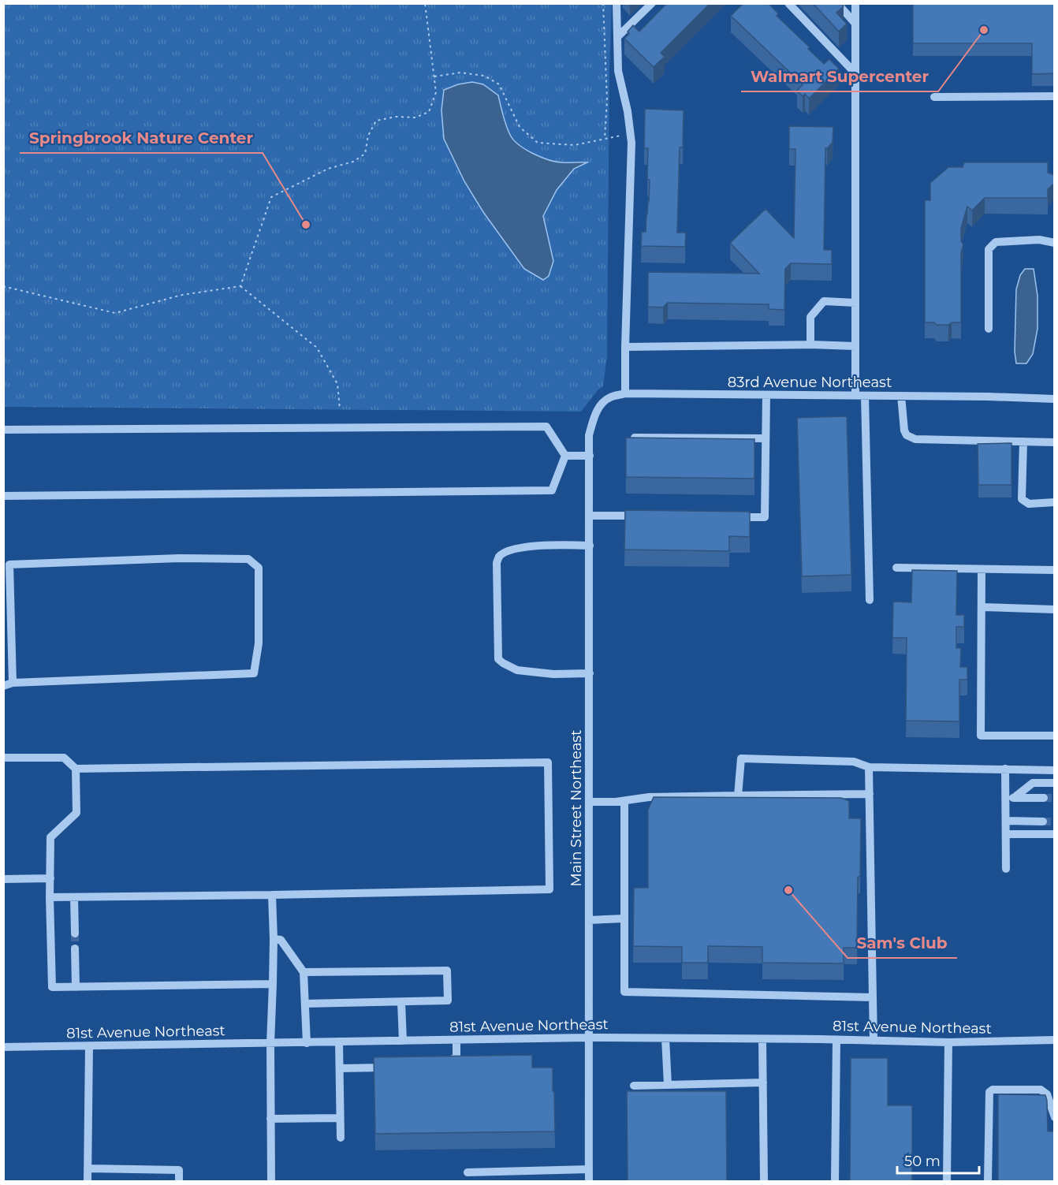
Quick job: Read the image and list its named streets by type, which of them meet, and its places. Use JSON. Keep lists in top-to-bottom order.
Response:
{
  "streets": {
    "street": ["83rd Avenue Northeast", "Main Street Northeast", "81st Avenue Northeast"]
  },
  "crossings": [
    ["83rd Avenue Northeast", "Main Street Northeast"],
    ["Main Street Northeast", "81st Avenue Northeast"]
  ],
  "places": ["Walmart Supercenter", "Springbrook Nature Center", "Sam's Club"],
  "scale_bar": "50 m"
}
